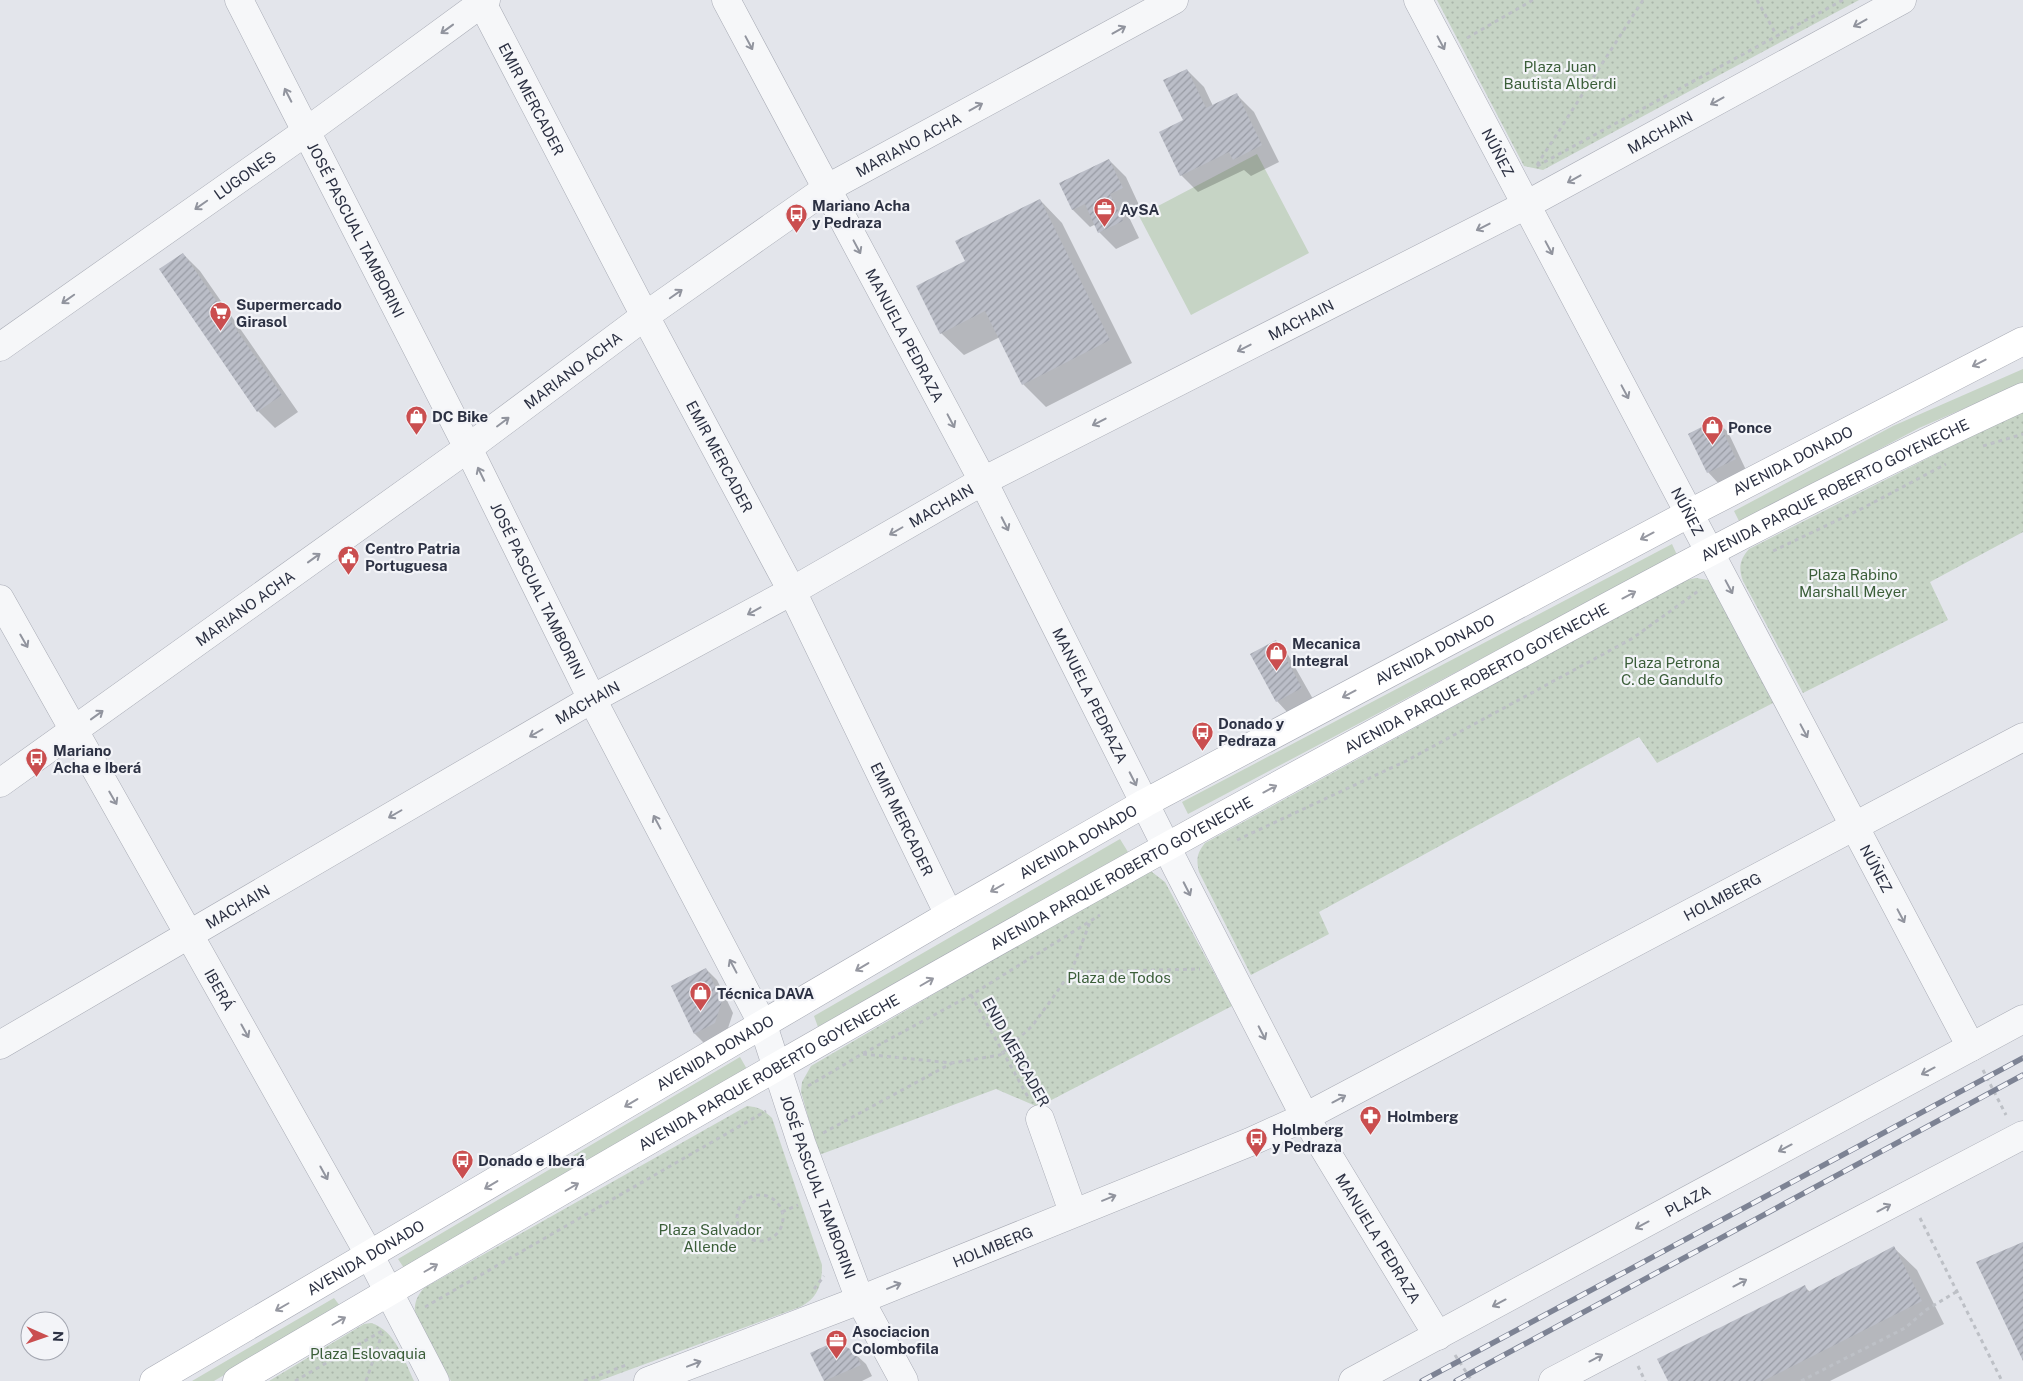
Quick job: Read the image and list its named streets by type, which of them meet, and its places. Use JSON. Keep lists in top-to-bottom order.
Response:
{
  "streets": {
    "main road": ["AVENIDA DONADO", "AVENIDA PARQUE ROBERTO GOYENECHE"],
    "street": [
      "EMIR MERCADER",
      "MACHAIN",
      "MARIANO ACHA",
      "NÚÑEZ",
      "LUGONES",
      "JOSÉ PASCUAL TAMBORINI",
      "MANUELA PEDRAZA",
      "HOLMBERG",
      "IBERÁ",
      "PLAZA"
    ],
    "path": ["ENID MERCADER"]
  },
  "crossings": [
    ["EMIR MERCADER", "MACHAIN"],
    ["EMIR MERCADER", "MARIANO ACHA"],
    ["EMIR MERCADER", "LUGONES"],
    ["EMIR MERCADER", "AVENIDA DONADO"],
    ["MACHAIN", "NÚÑEZ"],
    ["MACHAIN", "JOSÉ PASCUAL TAMBORINI"],
    ["MACHAIN", "MANUELA PEDRAZA"],
    ["MACHAIN", "IBERÁ"],
    ["MARIANO ACHA", "JOSÉ PASCUAL TAMBORINI"],
    ["MARIANO ACHA", "MANUELA PEDRAZA"],
    ["MARIANO ACHA", "IBERÁ"],
    ["NÚÑEZ", "AVENIDA DONADO"],
    ["NÚÑEZ", "AVENIDA PARQUE ROBERTO GOYENECHE"],
    ["NÚÑEZ", "HOLMBERG"],
    ["NÚÑEZ", "PLAZA"],
    ["LUGONES", "JOSÉ PASCUAL TAMBORINI"],
    ["JOSÉ PASCUAL TAMBORINI", "AVENIDA DONADO"],
    ["JOSÉ PASCUAL TAMBORINI", "AVENIDA PARQUE ROBERTO GOYENECHE"],
    ["JOSÉ PASCUAL TAMBORINI", "HOLMBERG"],
    ["MANUELA PEDRAZA", "AVENIDA DONADO"],
    ["MANUELA PEDRAZA", "AVENIDA PARQUE ROBERTO GOYENECHE"],
    ["MANUELA PEDRAZA", "HOLMBERG"],
    ["MANUELA PEDRAZA", "PLAZA"],
    ["AVENIDA DONADO", "IBERÁ"],
    ["AVENIDA PARQUE ROBERTO GOYENECHE", "IBERÁ"]
  ],
  "one_way": [
    "MACHAIN",
    "MARIANO ACHA",
    "NÚÑEZ",
    "LUGONES",
    "JOSÉ PASCUAL TAMBORINI",
    "MANUELA PEDRAZA",
    "AVENIDA DONADO",
    "AVENIDA PARQUE ROBERTO GOYENECHE",
    "HOLMBERG",
    "IBERÁ"
  ],
  "parks": [
    "Plaza Juan Bautista Alberdi",
    "Plaza Rabino Marshall Meyer",
    "Plaza Petrona C. de Gandulfo",
    "Plaza de Todos",
    "Plaza Salvador Allende",
    "Plaza Eslovaquia"
  ],
  "places": {
    "office": ["AySA", "Asociacion Colombofila"],
    "bus stop": [
      "Mariano Acha y Pedraza",
      "Donado y Pedraza",
      "Mariano Acha e Iberá",
      "Holmberg y Pedraza",
      "Donado e Iberá"
    ],
    "supermarket": ["Supermercado Girasol"],
    "shop": [
      "DC Bike",
      "Ponce",
      "Mecanica Integral",
      "Técnica DAVA"
    ],
    "public building": ["Centro Patria Portuguesa"],
    "pharmacy": ["Holmberg"]
  },
  "north": "right"
}
